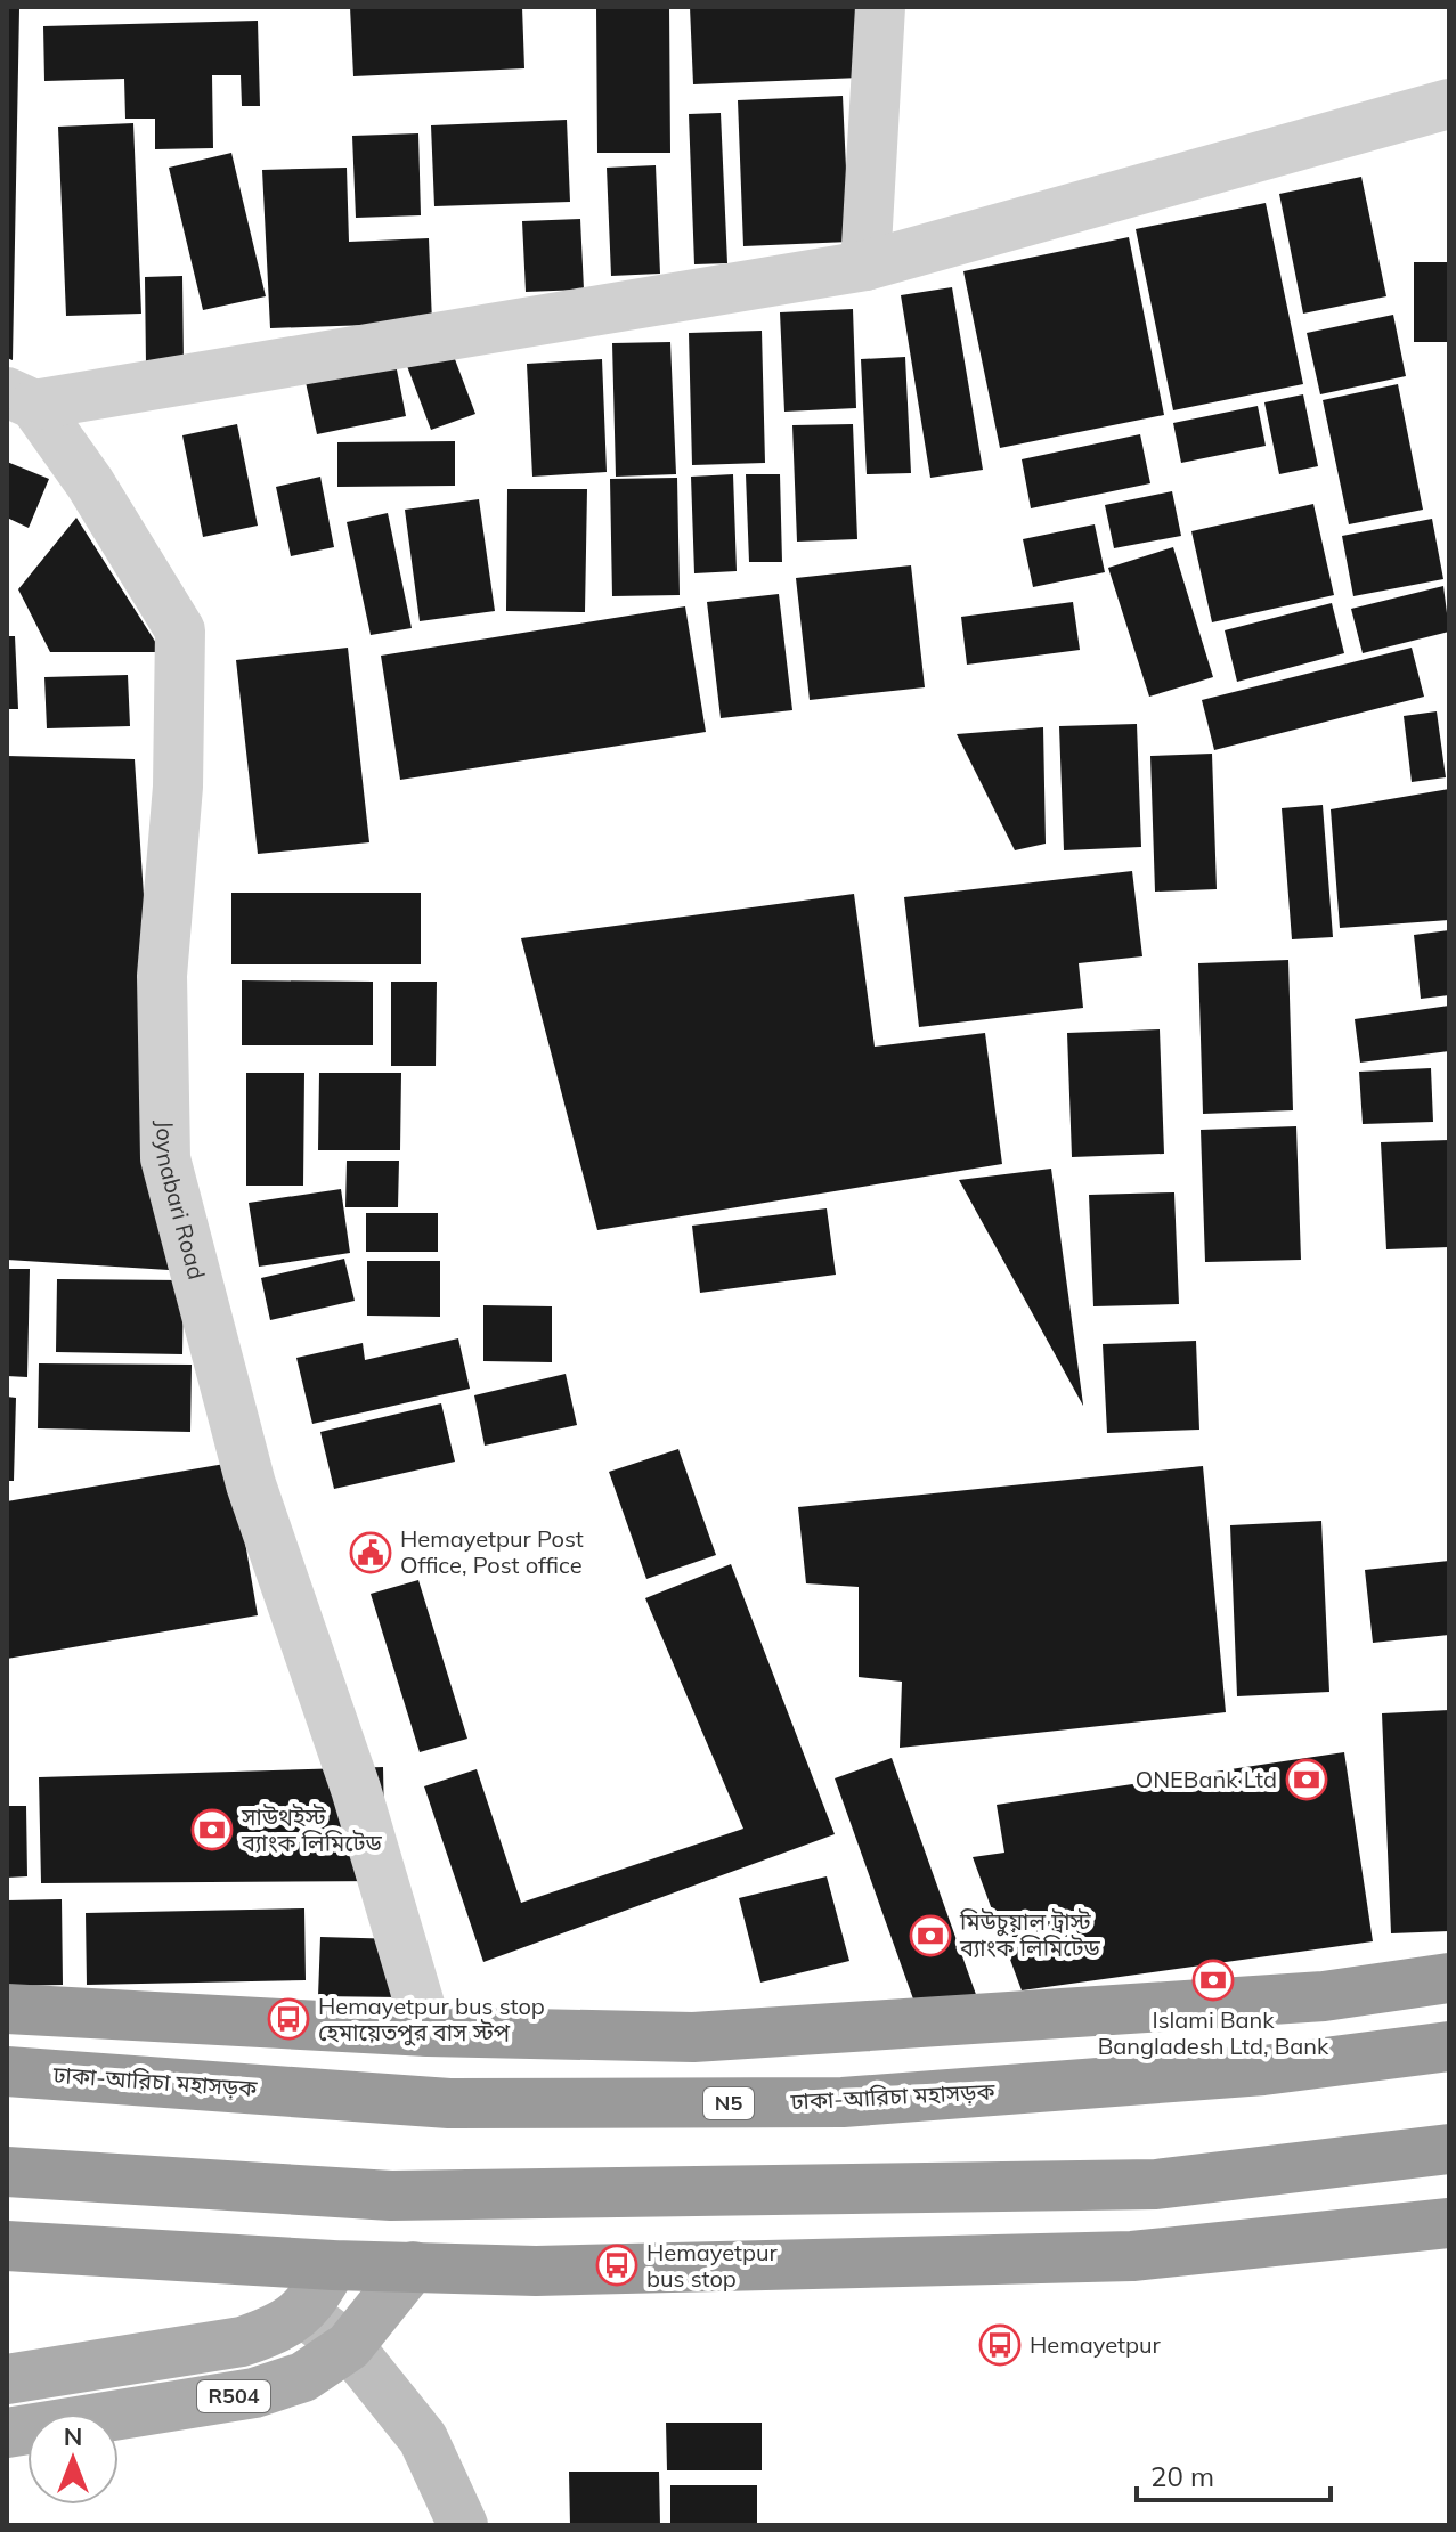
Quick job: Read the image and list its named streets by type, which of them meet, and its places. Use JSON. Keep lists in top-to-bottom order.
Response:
{
  "streets": {
    "highway": ["ঢাকা-আরিচা মহাসড়ক", "N5"],
    "main road": ["R504"],
    "street": ["Joynabari Road"]
  },
  "places": {
    "public building": ["Hemayetpur Post Office, Post office"],
    "bank": [
      "ONEBank Ltd",
      "সাউথইস্ট ব্যাংক লিমিটেড",
      "মিউচুয়াল ট্রাস্ট ব্যাংক লিমিটেড",
      "Islami Bank Bangladesh Ltd, Bank"
    ],
    "bus stop": ["Hemayetpur bus stop হেমায়েতপুর বাস স্টপ", "Hemayetpur bus stop", "Hemayetpur"]
  },
  "scale_bar": "20 m",
  "north": "top"
}
